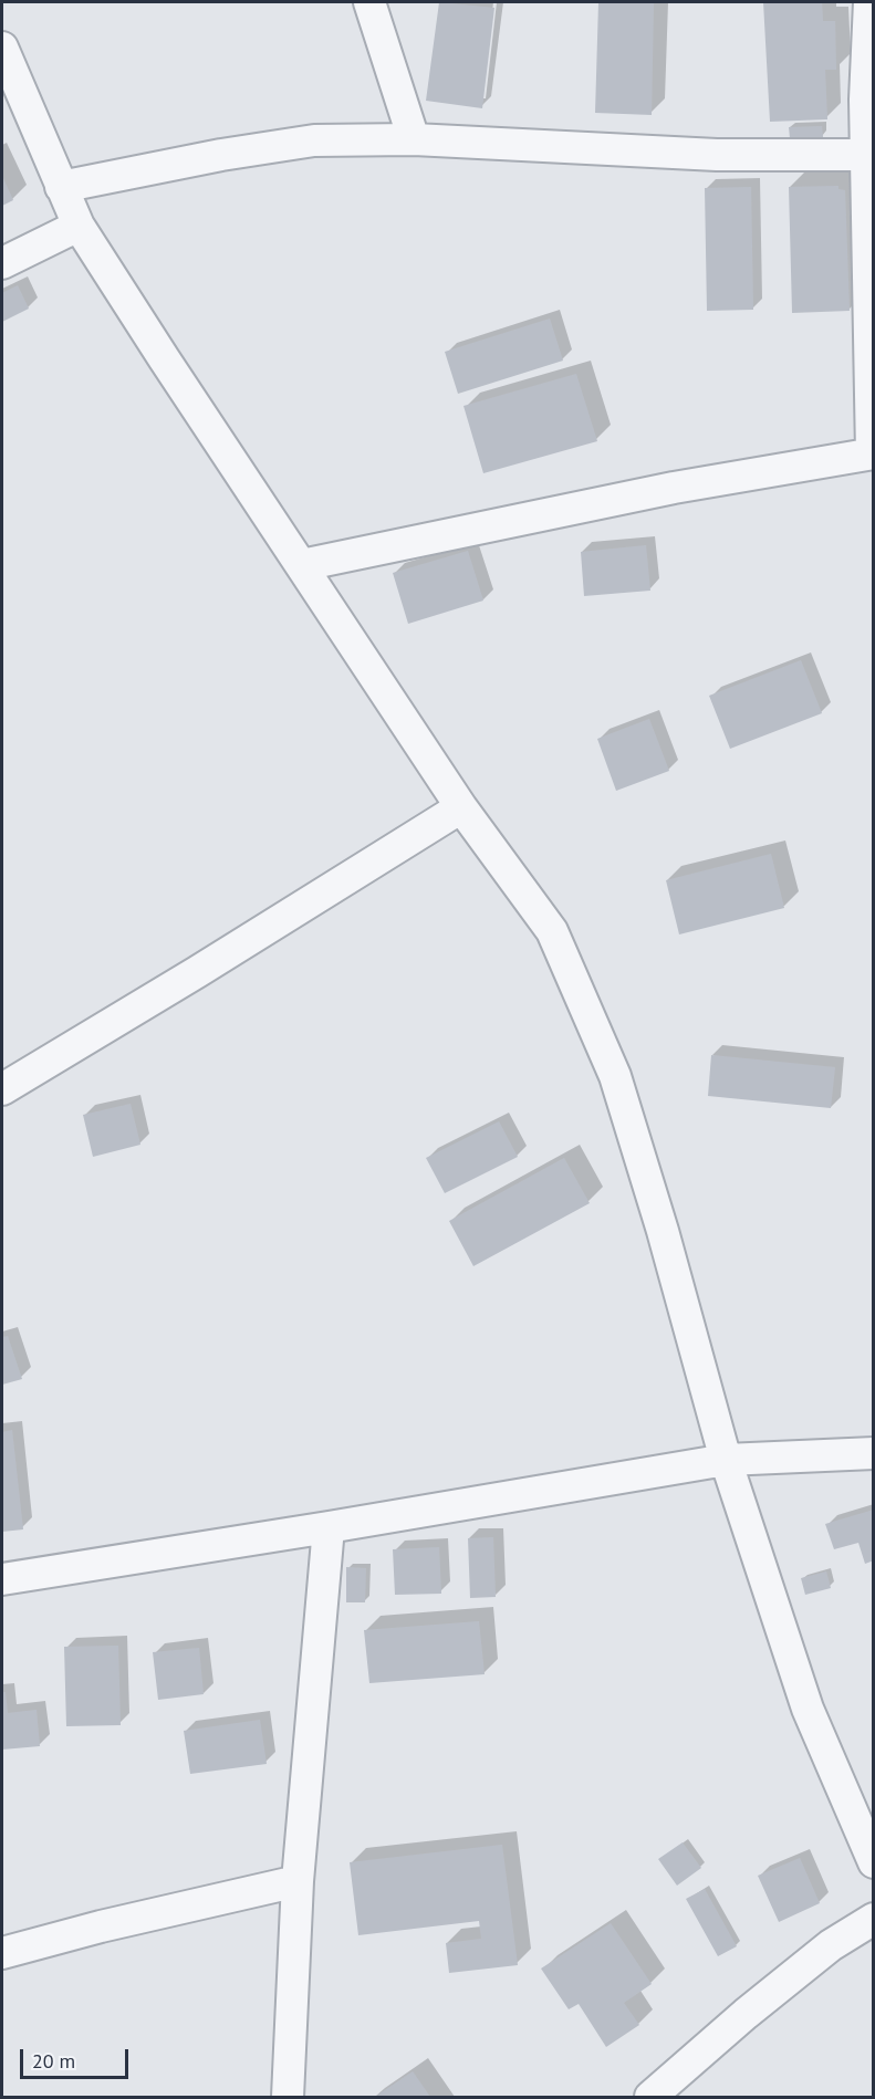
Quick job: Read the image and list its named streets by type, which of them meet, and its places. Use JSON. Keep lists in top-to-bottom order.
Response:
{
  "scale_bar": "20 m"
}
